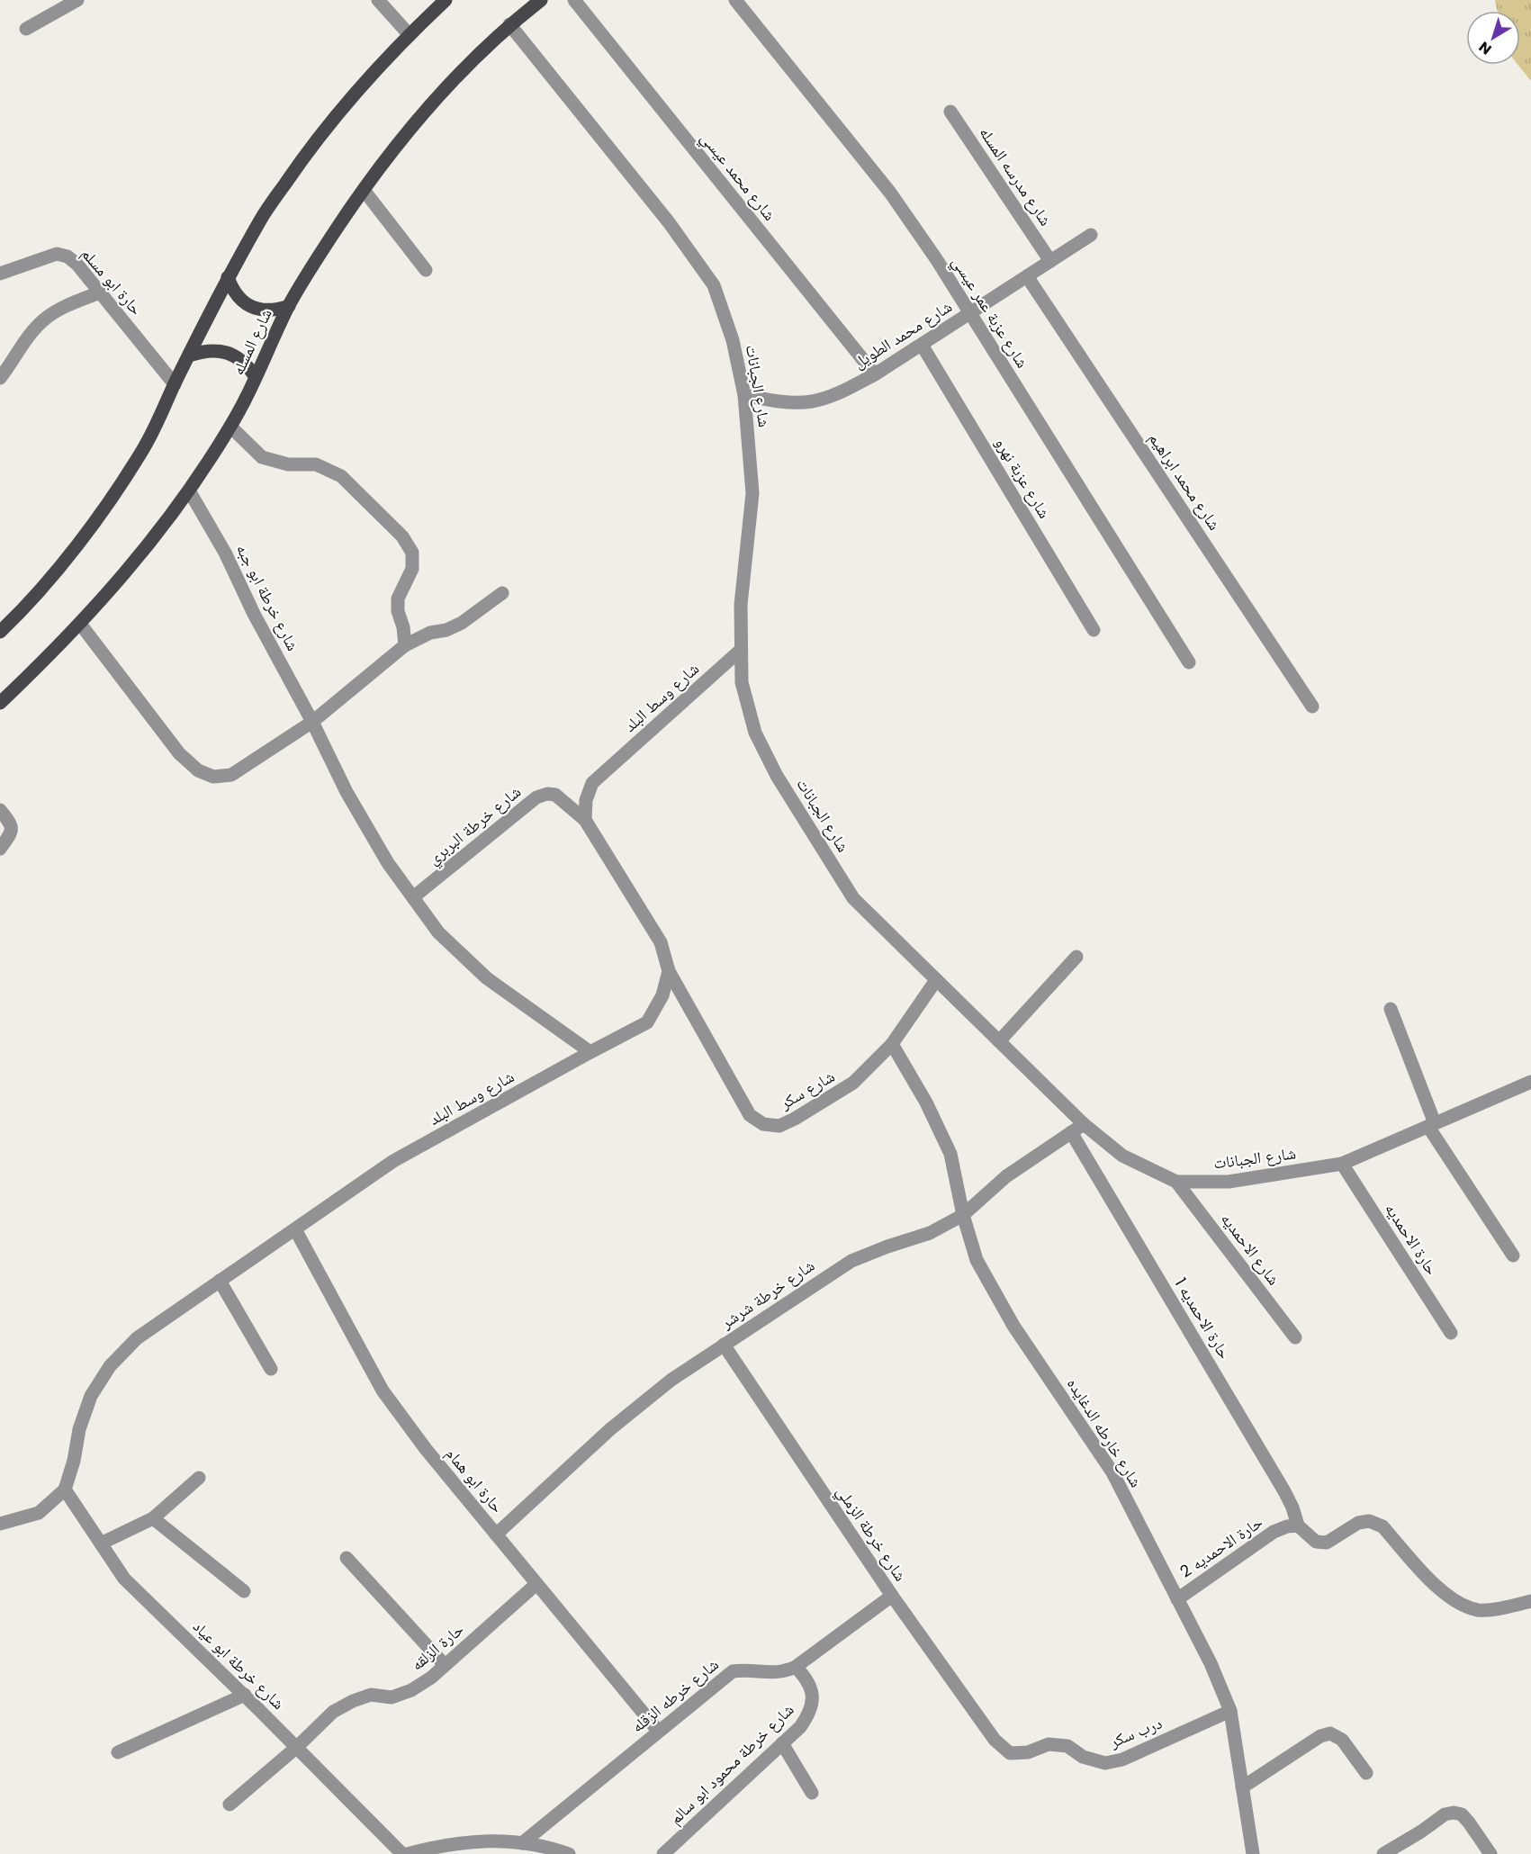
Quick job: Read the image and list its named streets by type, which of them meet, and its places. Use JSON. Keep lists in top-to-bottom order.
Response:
{
  "streets": {
    "main road": ["شارع المسله"],
    "street": [
      "شارع محمد عيسي",
      "شارع مدرسه المسله",
      "حارة ابو مسلم",
      "شارع عزبة عمر عيسي",
      "شارع محمد الطويل",
      "شارع الجبانات",
      "شارع عزبة نهرو",
      "شارع محمد ابراهيم",
      "شارع خرطة ابو جبه",
      "شارع وسط البلد",
      "شارع خرطة البربري",
      "شارع سكر",
      "حارة الاحمديه",
      "شارع الاحمديه",
      "شارع خرطة شرشر",
      "حارة الاحمديه 1",
      "شارع خارطه الدغايده",
      "حارة ابو همام",
      "شارع خرطة الزملي",
      "حارة الاحمديه 2",
      "حارة الزلقه",
      "شارع خرطة ابو عياد",
      "شارع خرطه الزقله",
      "درب سكر",
      "شارع خرطة محمود ابو سالم"
    ]
  },
  "crossings": [
    ["شارع محمد عيسي", "شارع محمد الطويل"],
    ["شارع مدرسه المسله", "شارع محمد الطويل"],
    ["شارع عزبة عمر عيسي", "شارع محمد الطويل"],
    ["شارع محمد الطويل", "شارع الجبانات"],
    ["شارع محمد الطويل", "شارع عزبة نهرو"],
    ["شارع محمد الطويل", "شارع محمد ابراهيم"],
    ["شارع المسله", "شارع الجبانات"],
    ["شارع المسله", "شارع خرطة ابو جبه"],
    ["شارع الجبانات", "شارع وسط البلد"],
    ["شارع الجبانات", "شارع سكر"],
    ["شارع الجبانات", "حارة الاحمديه"],
    ["شارع الجبانات", "شارع الاحمديه"],
    ["شارع الجبانات", "شارع خرطة شرشر"],
    ["شارع خرطة ابو جبه", "شارع وسط البلد"],
    ["شارع خرطة ابو جبه", "شارع خرطة البربري"],
    ["شارع وسط البلد", "شارع خرطة البربري"],
    ["شارع وسط البلد", "شارع سكر"],
    ["شارع وسط البلد", "حارة ابو همام"],
    ["شارع وسط البلد", "شارع خرطة ابو عياد"],
    ["شارع سكر", "شارع خارطه الدغايده"],
    ["شارع خرطة شرشر", "حارة الاحمديه 1"],
    ["شارع خرطة شرشر", "شارع خارطه الدغايده"],
    ["شارع خرطة شرشر", "حارة ابو همام"],
    ["شارع خرطة شرشر", "شارع خرطة الزملي"],
    ["حارة الاحمديه 1", "حارة الاحمديه 2"],
    ["شارع خارطه الدغايده", "حارة الاحمديه 2"],
    ["شارع خارطه الدغايده", "درب سكر"],
    ["حارة ابو همام", "حارة الزلقه"],
    ["حارة ابو همام", "شارع خرطه الزقله"],
    ["شارع خرطة الزملي", "شارع خرطه الزقله"],
    ["شارع خرطة الزملي", "درب سكر"],
    ["حارة الزلقه", "شارع خرطة ابو عياد"],
    ["شارع خرطه الزقله", "شارع خرطة محمود ابو سالم"]
  ],
  "north": "bottom left"
}
